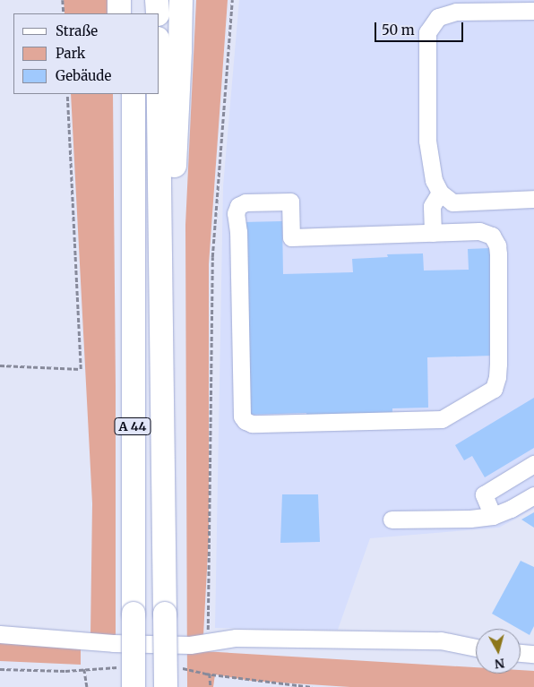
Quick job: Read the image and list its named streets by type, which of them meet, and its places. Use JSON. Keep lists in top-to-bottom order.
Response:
{
  "streets": {
    "highway": ["A 44"]
  },
  "legend": ["Straße", "Park", "Gebäude"],
  "scale_bar": "50 m",
  "north": "bottom"
}
